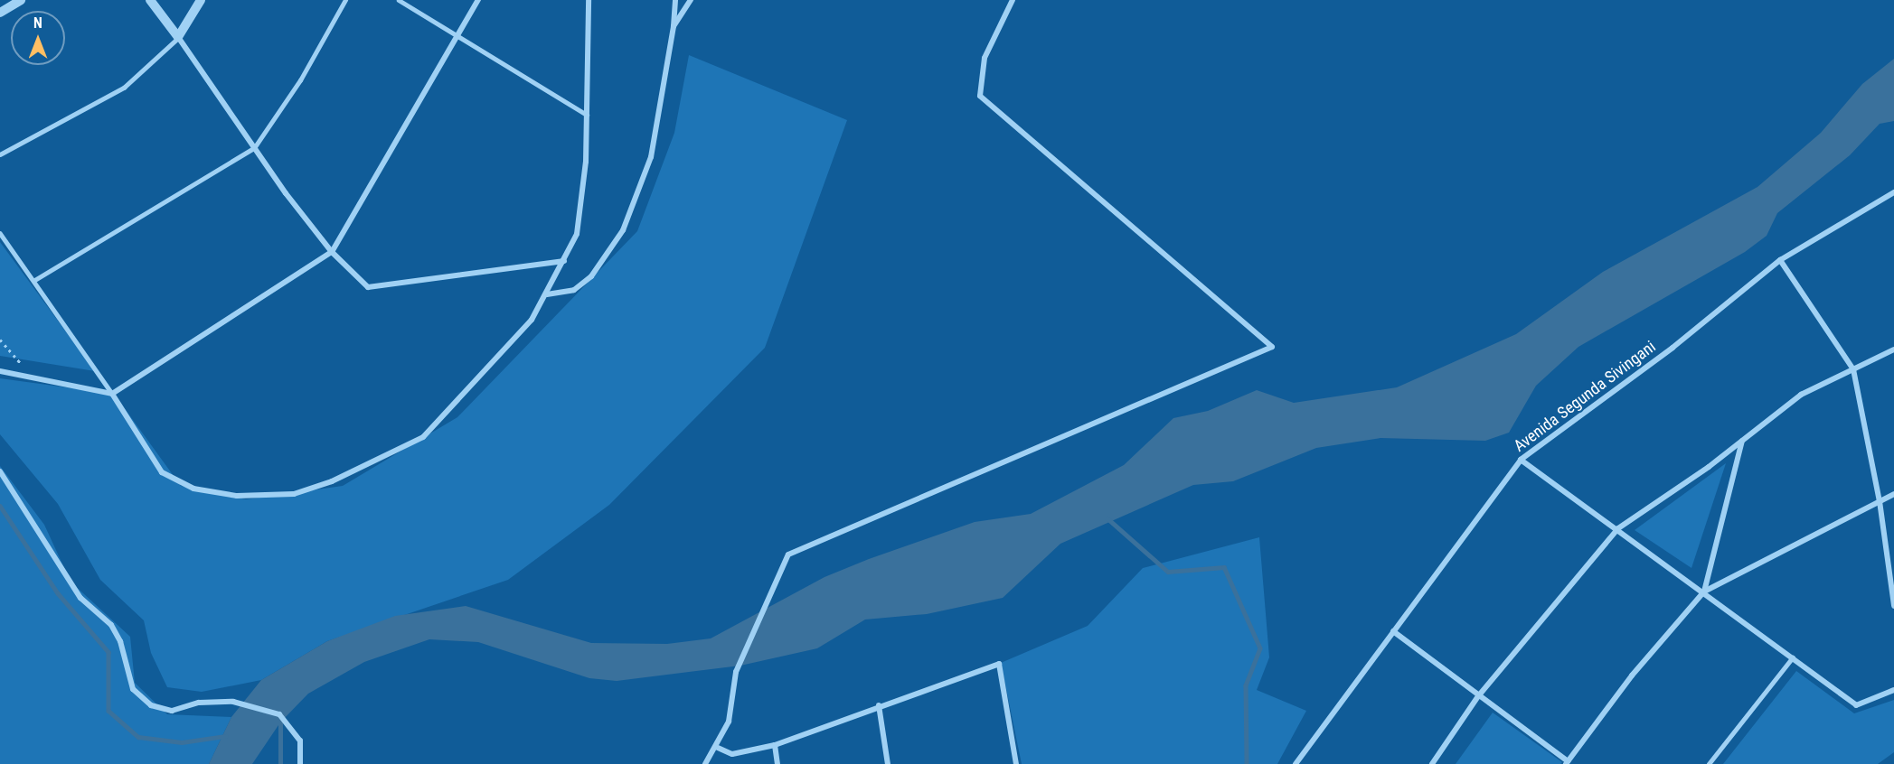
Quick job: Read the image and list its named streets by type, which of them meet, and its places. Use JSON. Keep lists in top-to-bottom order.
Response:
{
  "streets": {
    "street": ["Avenida Segunda Sivingani"]
  },
  "north": "top"
}
